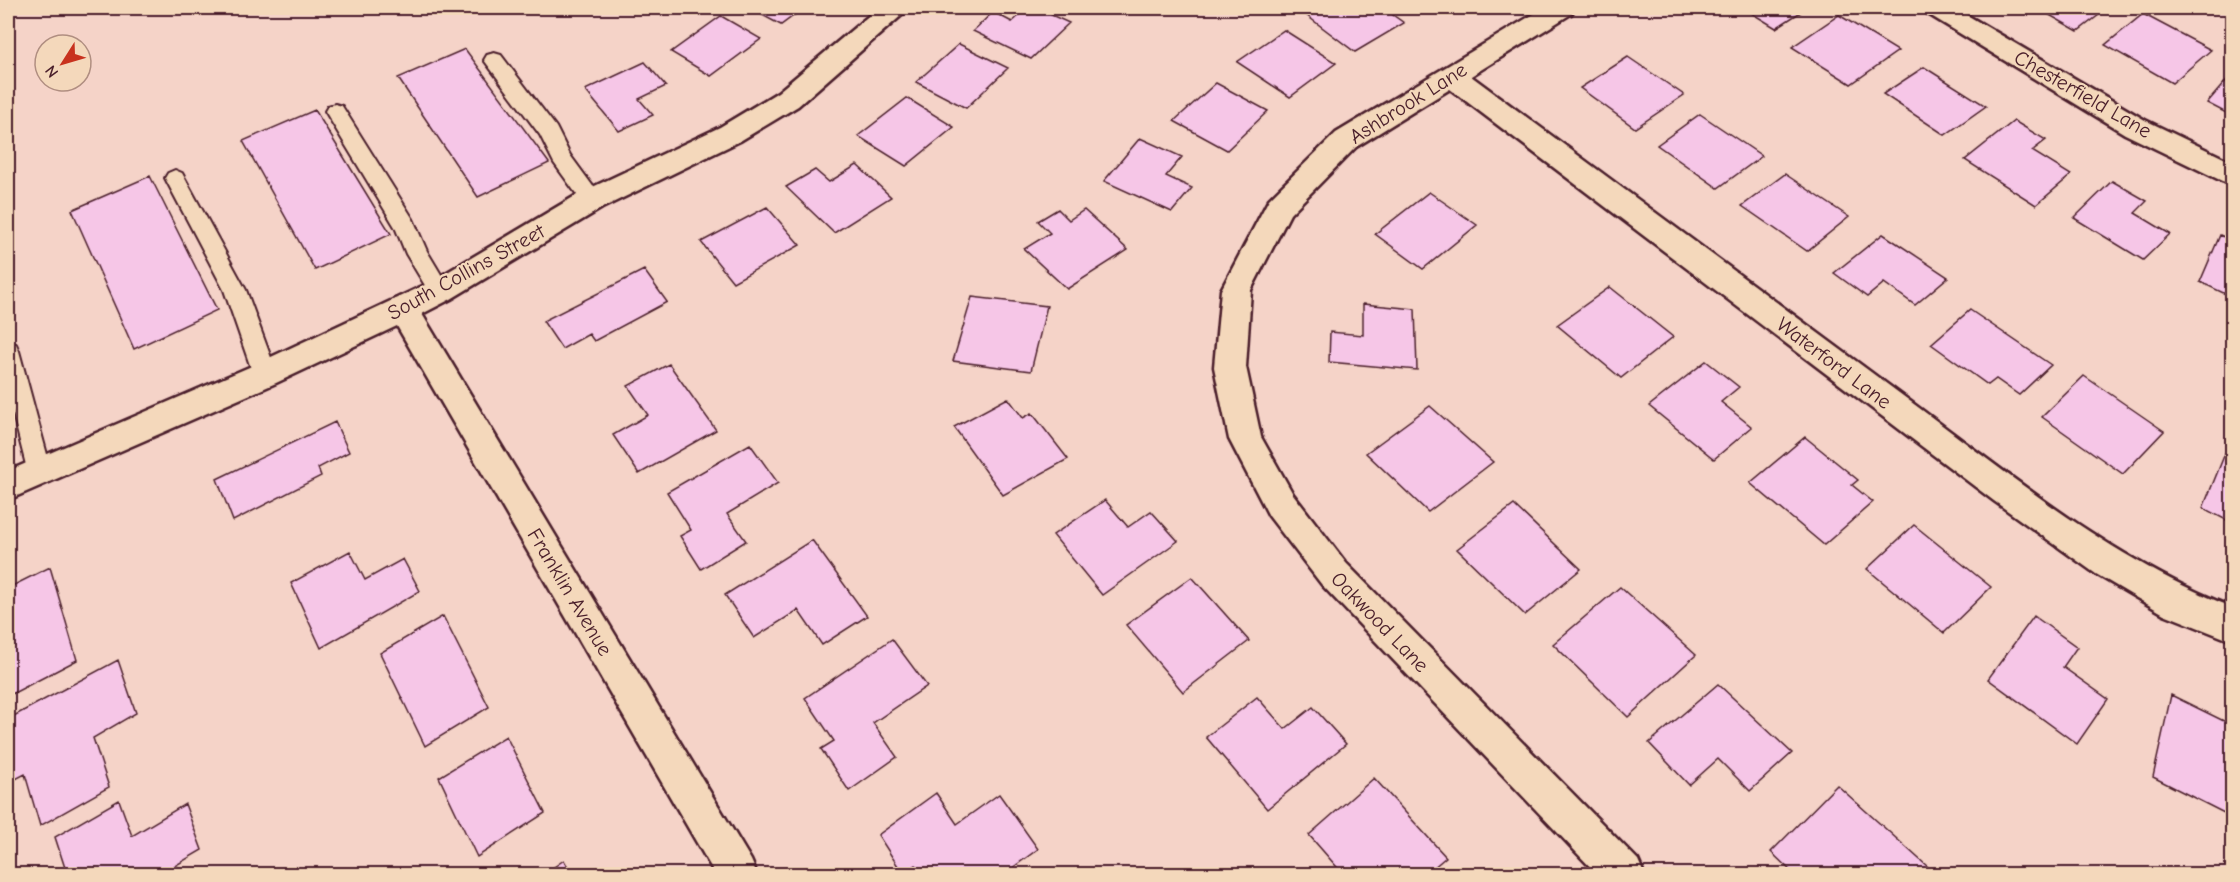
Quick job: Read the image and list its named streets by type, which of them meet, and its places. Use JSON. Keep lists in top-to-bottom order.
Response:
{
  "streets": {
    "street": [
      "Chesterfield Lane",
      "Ashbrook Lane",
      "South Collins Street",
      "Waterford Lane",
      "Franklin Avenue",
      "Oakwood Lane"
    ]
  },
  "crossings": [
    ["Ashbrook Lane", "Waterford Lane"],
    ["Ashbrook Lane", "Oakwood Lane"],
    ["South Collins Street", "Franklin Avenue"]
  ],
  "north": "bottom left"
}
